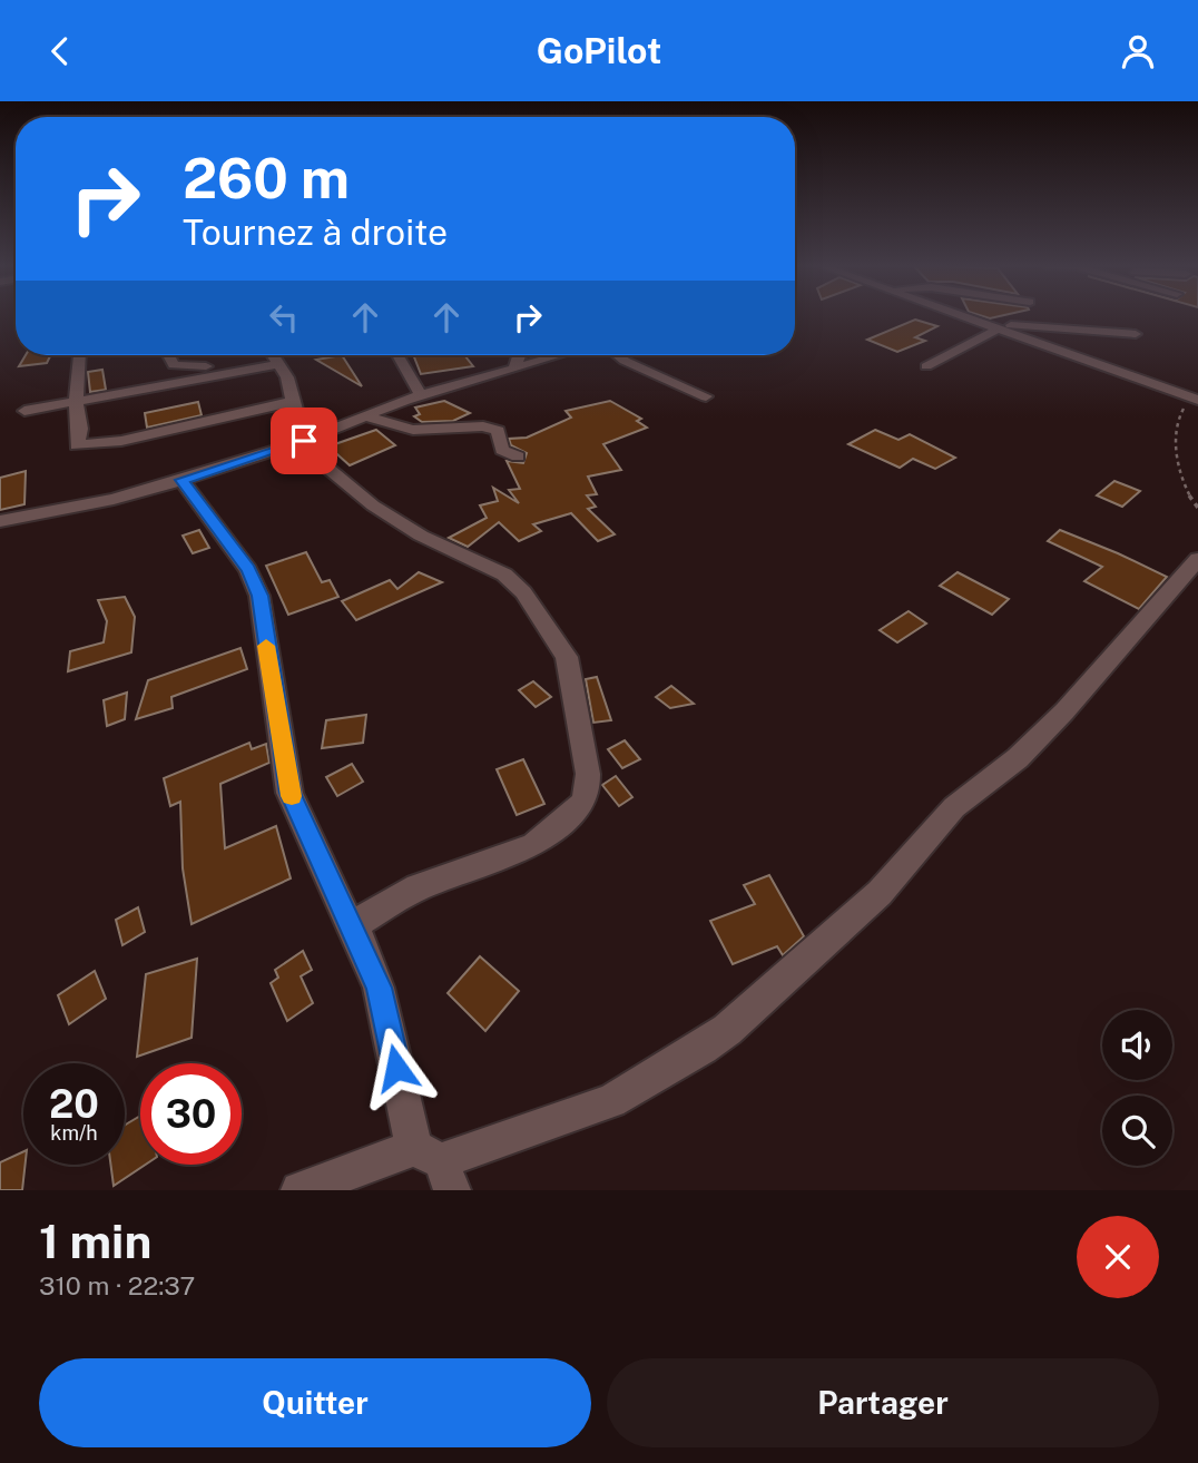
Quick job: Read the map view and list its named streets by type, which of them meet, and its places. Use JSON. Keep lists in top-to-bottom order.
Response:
{
  "page": {
    "header": "GoPilot",
    "turn": ["260 m", "Tournez à droite"],
    "speed": "20 km/h",
    "limit": "30",
    "heading": ["1 min", "310 m · 22:37"],
    "buttons": ["Quitter", "Partager"]
  }
}
